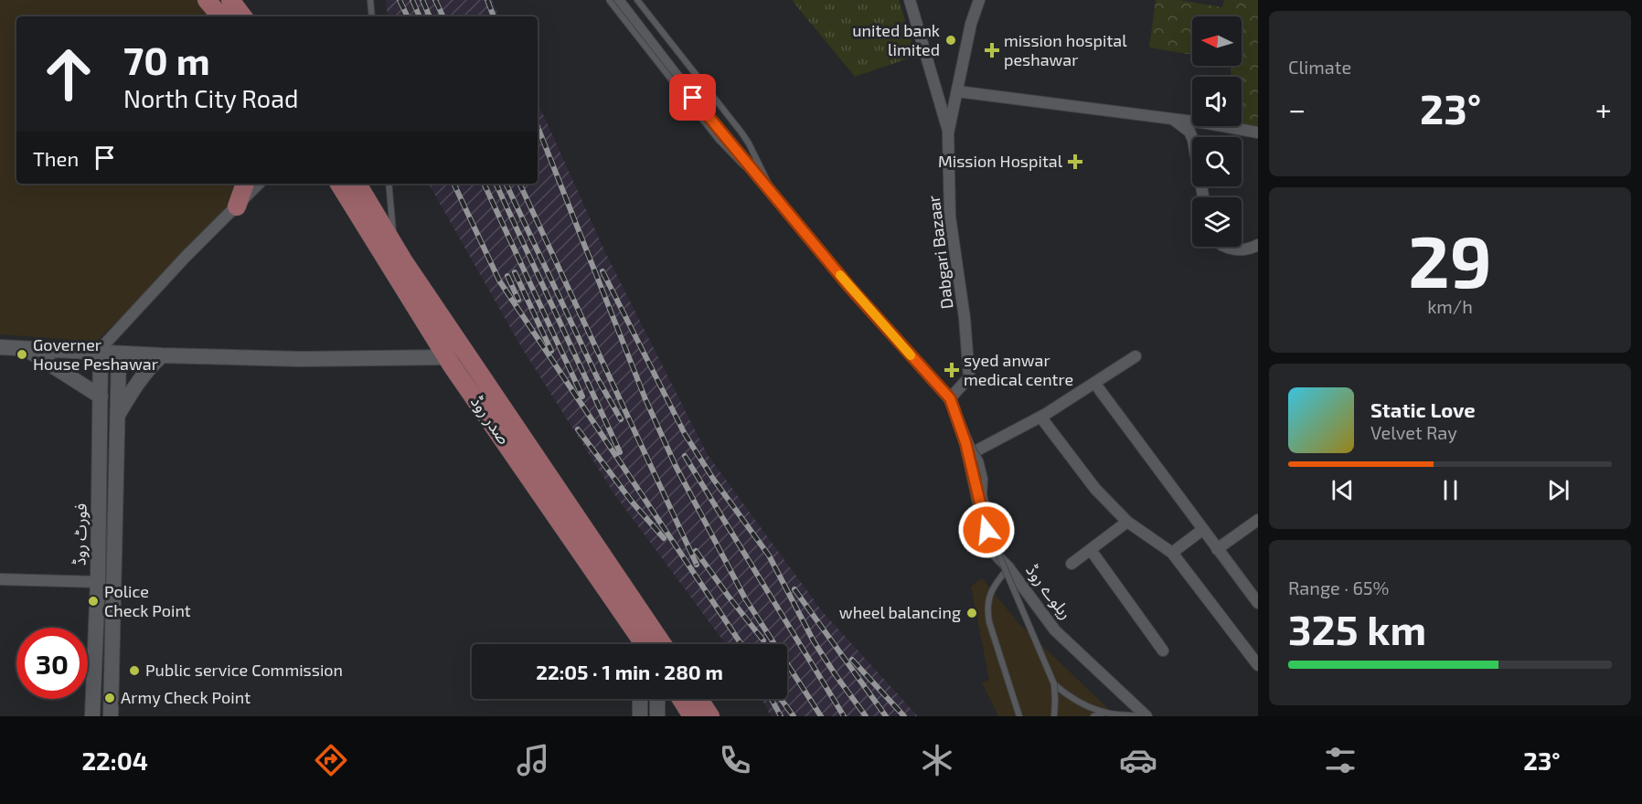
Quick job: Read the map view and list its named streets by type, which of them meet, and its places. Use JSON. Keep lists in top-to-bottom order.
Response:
{
  "streets": {
    "main road": ["صدر روڈ"],
    "street": ["Dabgari Bazaar", "فورٹ روڈ", "ریلوے روڈ"]
  },
  "crossings": [
    ["Dabgari Bazaar", "ریلوے روڈ"]
  ],
  "places": {
    "other": [
      "united bank limited",
      "Governer House Peshawar",
      "Police Check Point",
      "wheel balancing",
      "Public service Commission",
      "Army Check Point"
    ],
    "health": ["mission hospital peshawar", "Mission Hospital", "syed anwar medical centre"]
  },
  "north": "left",
  "page": {
    "tile": [
      "Climate",
      ["29", "km/h"],
      ["Range · 65%", "325 km"]
    ],
    "turn": ["70 m", "North City Road"],
    "heat": ["−", "23°", "+"],
    "then": "Then",
    "song": ["Static Love", "Velvet Ray"],
    "limit": "30",
    "trip": "22:05 · 1 min · 280 m",
    "tabs": ["22:04", "23°"]
  }
}
